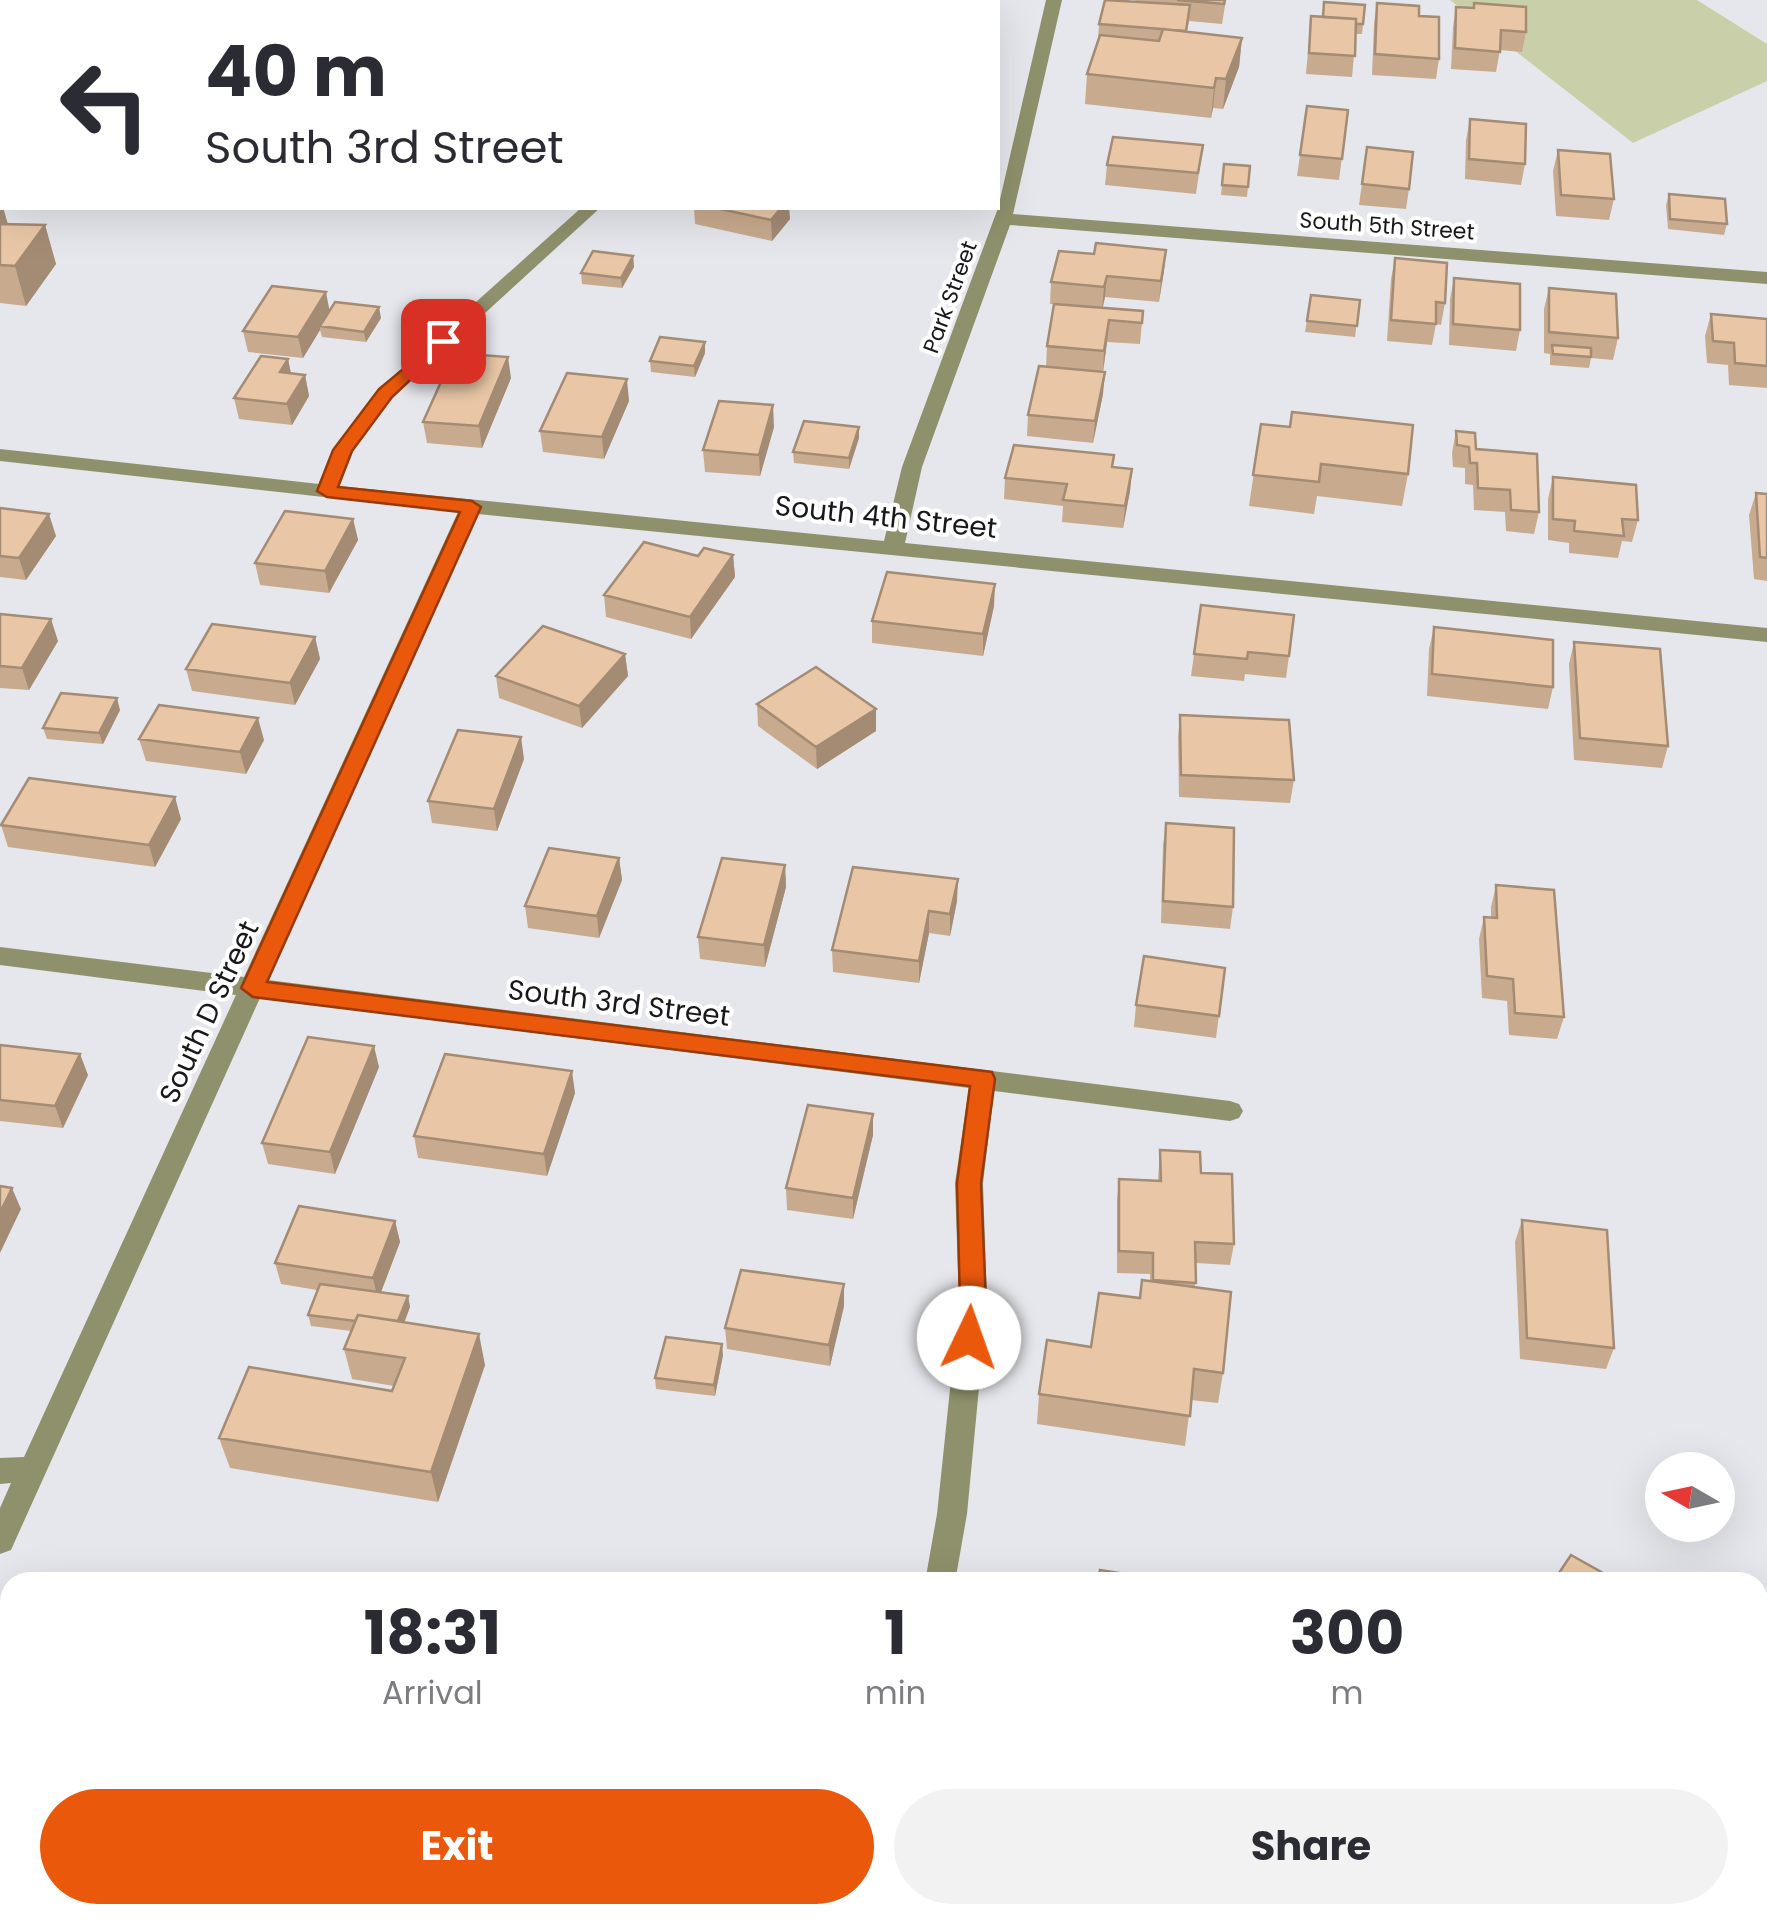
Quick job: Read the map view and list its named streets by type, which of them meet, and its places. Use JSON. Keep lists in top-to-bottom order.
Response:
{
  "streets": {
    "street": [
      "South 5th Street",
      "Park Street",
      "South 4th Street",
      "South 3rd Street",
      "South D Street"
    ]
  },
  "crossings": [
    ["South 5th Street", "Park Street"],
    ["Park Street", "South 4th Street"],
    ["South 4th Street", "South D Street"],
    ["South 3rd Street", "South D Street"]
  ],
  "north": "left",
  "page": {
    "turn": ["40 m", "South 3rd Street"],
    "eta": [
      "18:31",
      "Arrival",
      "1",
      "min",
      "300",
      "m"
    ],
    "buttons": ["Exit", "Share"]
  }
}
